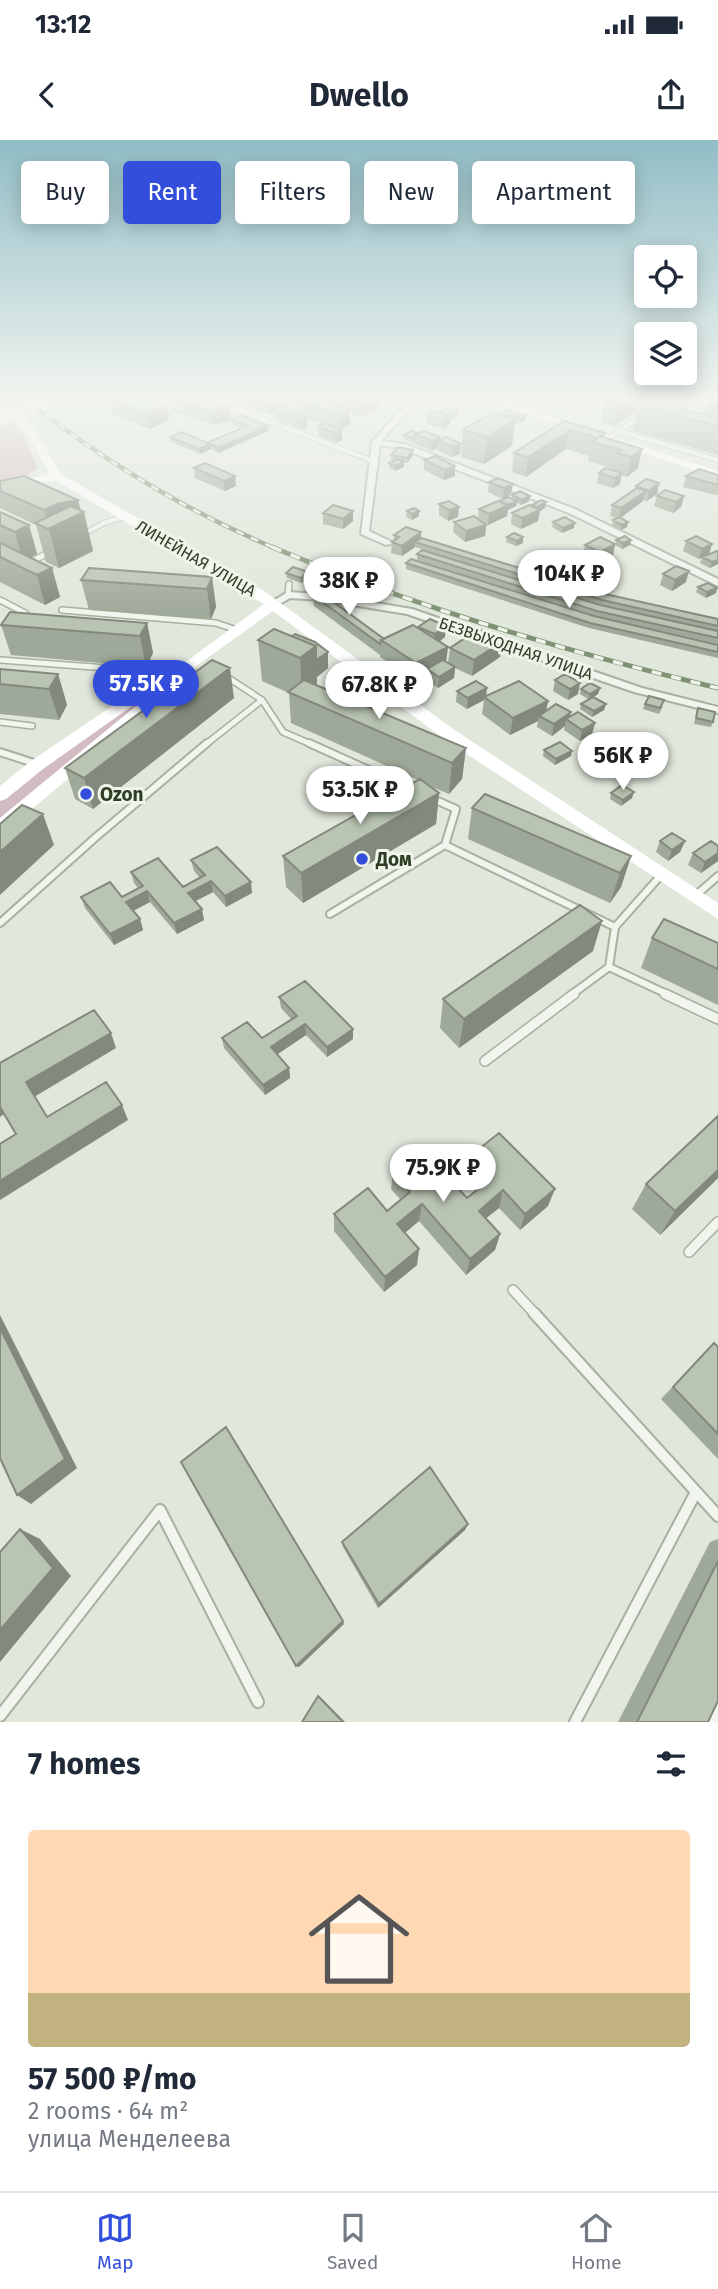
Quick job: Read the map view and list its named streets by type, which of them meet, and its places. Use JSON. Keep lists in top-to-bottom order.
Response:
{
  "streets": {
    "main road": ["ЛИНЕЙНАЯ УЛИЦА"],
    "street": ["БЕЗВЫХОДНАЯ УЛИЦА"]
  },
  "crossings": [
    ["ЛИНЕЙНАЯ УЛИЦА", "БЕЗВЫХОДНАЯ УЛИЦА"]
  ],
  "places": ["Ozon", "Дом"],
  "page": {
    "status": "13:12",
    "header": "Dwello",
    "chip": [
      "Buy",
      "Rent",
      "Filters",
      "New",
      "Apartment"
    ],
    "price": [
      "104K ₽",
      "38K ₽",
      "57.5K ₽",
      "67.8K ₽",
      "56K ₽",
      "53.5K ₽",
      "75.9K ₽"
    ],
    "heading": "7 homes",
    "list": [
      {
        "name": "57 500 ₽/mo",
        "note": "2 rooms · 64 m² · улица Менделеева"
      }
    ],
    "tabs": ["Map", "Saved", "Home"]
  }
}
